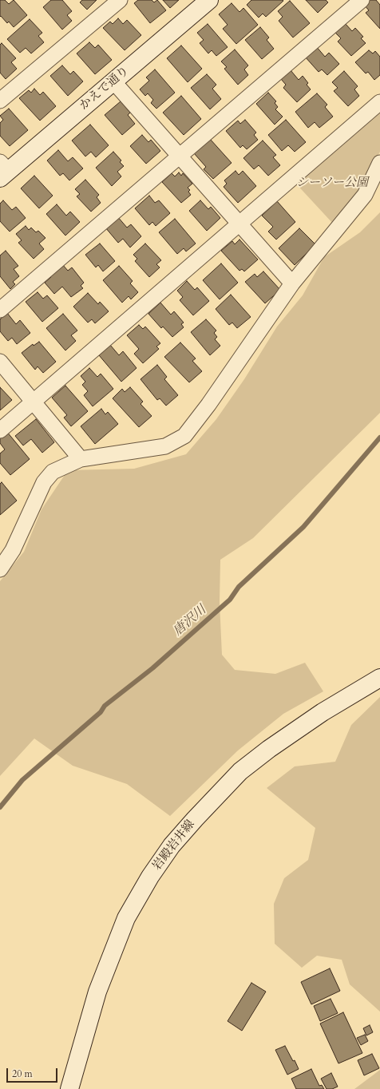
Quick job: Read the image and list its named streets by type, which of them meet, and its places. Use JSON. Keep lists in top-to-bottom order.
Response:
{
  "streets": {
    "main road": ["かえで通り", "岩殿岩井線"]
  },
  "water": ["唐沢川"],
  "parks": ["シーソー公園"],
  "scale_bar": "20 m"
}
